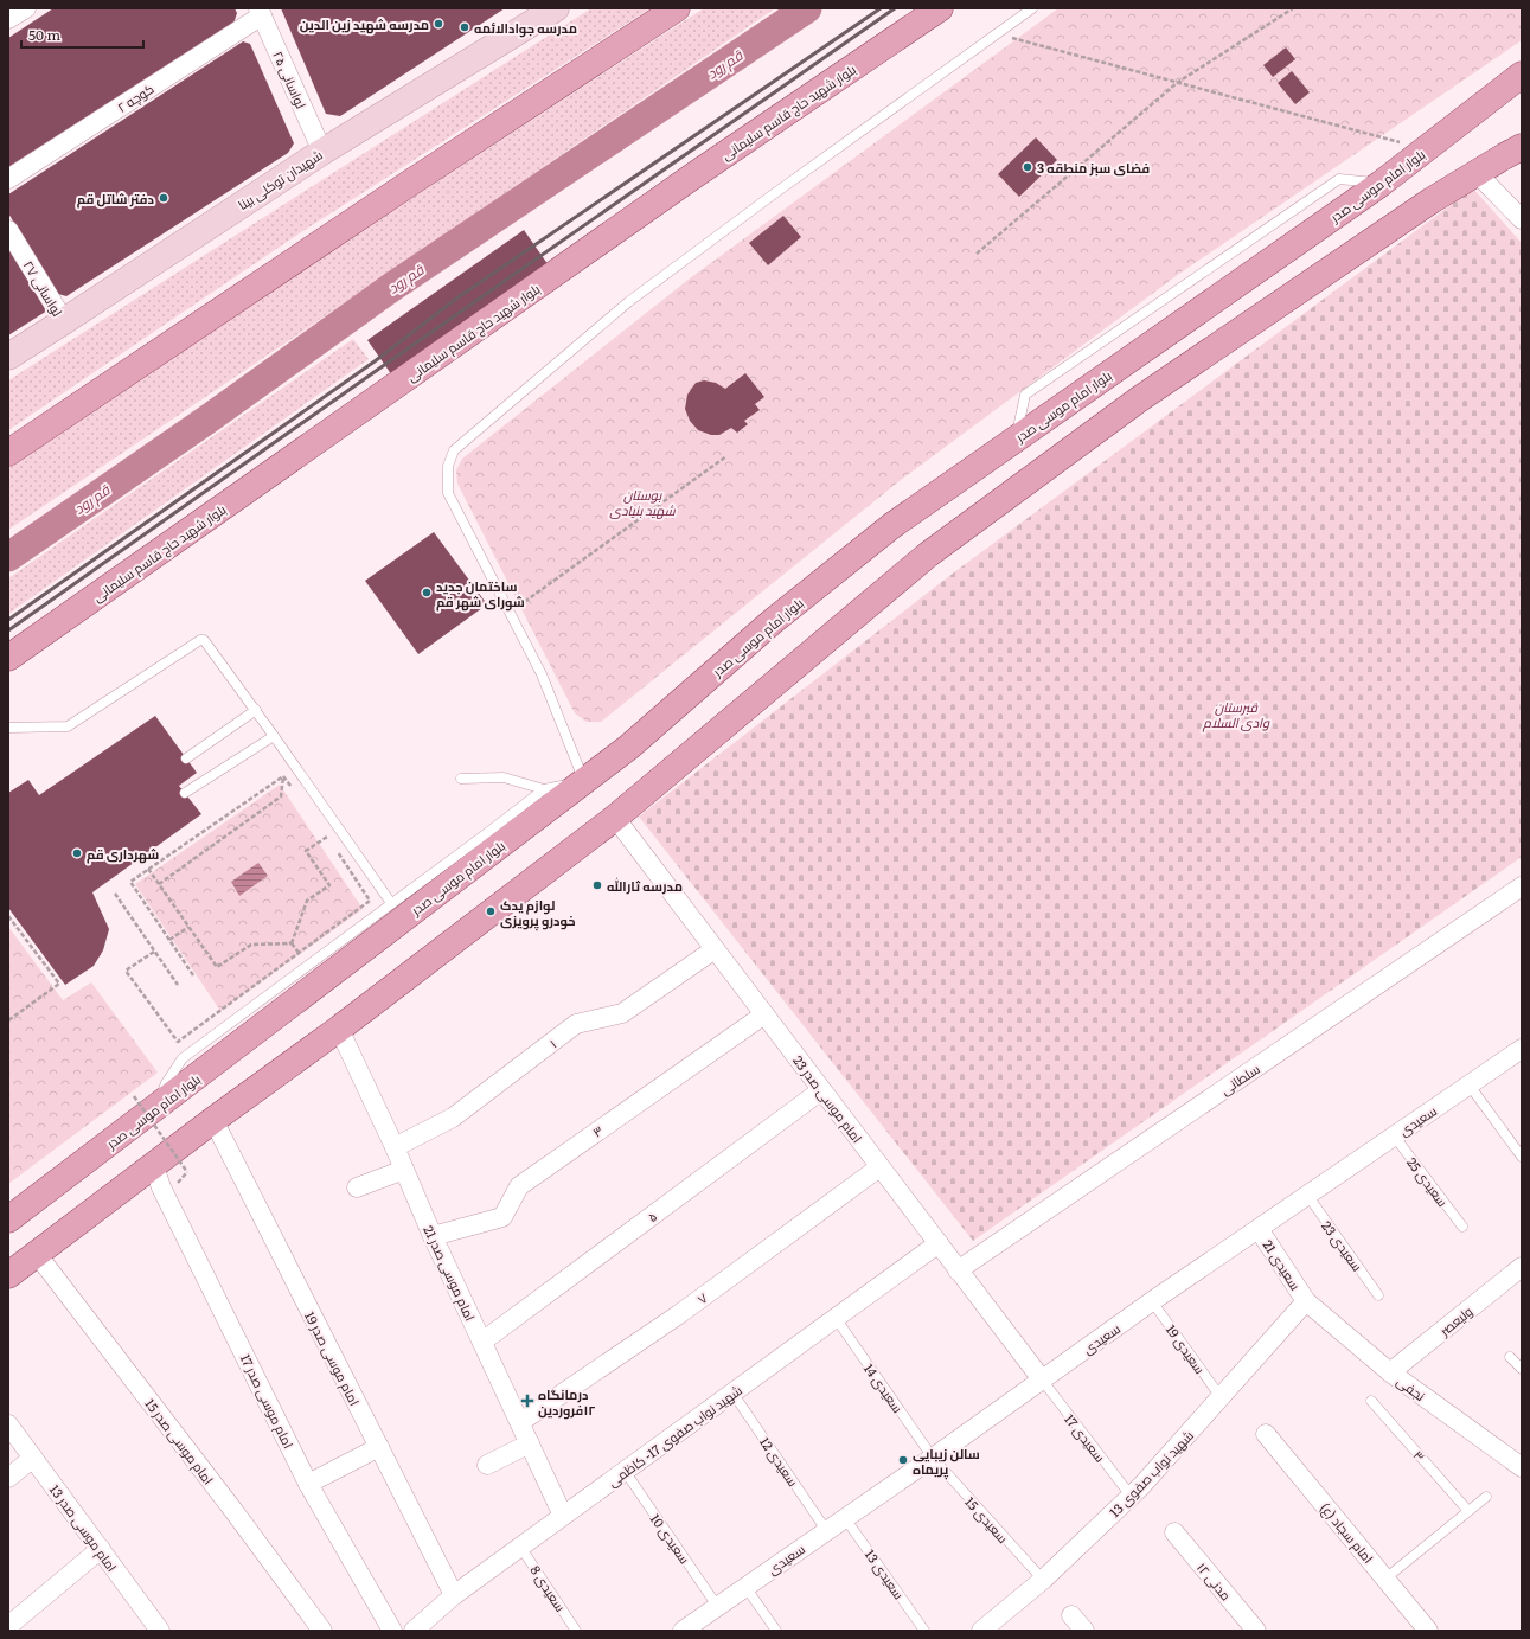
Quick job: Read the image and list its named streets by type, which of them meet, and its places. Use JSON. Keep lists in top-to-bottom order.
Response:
{
  "streets": {
    "main road": ["بلوار شهید حاج قاسم سلیمانی", "شهیدان توکلی بینا", "بلوار امام موسی صدر"],
    "street": [
      "لواسانی ۲۵",
      "کوچه ۲",
      "لواسانی ۲۷",
      "۱",
      "سلطانی",
      "امام موسی صدر 23",
      "سعیدی",
      "۳",
      "۵",
      "سعیدی 21",
      "امام موسی صدر 21",
      "۷",
      "ولیعصر",
      "امام موسی صدر 19",
      "نجفی",
      "امام موسی صدر 17",
      "شهید نواب صفوی 17- کاظمی",
      "امام موسی صدر 15",
      "شهید نواب صفوی 13",
      "امام موسی صدر 13",
      "امام سجاد (ع)",
      "مدنی ۱۲"
    ],
    "lane": [
      "سعیدی 25",
      "سعیدی 23",
      "سعیدی 19",
      "سعیدی 14",
      "سعیدی 17",
      "سعیدی 12",
      "سعیدی 15",
      "سعیدی 10",
      "سعیدی 13",
      "سعیدی 8"
    ]
  },
  "crossings": [
    ["لواسانی ۲۵", "کوچه ۲"],
    ["لواسانی ۲۵", "شهیدان توکلی بینا"],
    ["شهیدان توکلی بینا", "لواسانی ۲۷"],
    ["۱", "امام موسی صدر 23"],
    ["۱", "امام موسی صدر 21"],
    ["سلطانی", "امام موسی صدر 23"],
    ["امام موسی صدر 23", "سعیدی"],
    ["امام موسی صدر 23", "۳"],
    ["امام موسی صدر 23", "۵"],
    ["امام موسی صدر 23", "۷"],
    ["امام موسی صدر 23", "شهید نواب صفوی 17- کاظمی"],
    ["امام موسی صدر 23", "سعیدی 17"],
    ["سعیدی", "سعیدی 25"],
    ["سعیدی", "سعیدی 23"],
    ["سعیدی", "سعیدی 21"],
    ["سعیدی", "سعیدی 19"],
    ["سعیدی", "سعیدی 14"],
    ["سعیدی", "سعیدی 17"],
    ["سعیدی", "سعیدی 12"],
    ["سعیدی", "سعیدی 15"],
    ["سعیدی", "سعیدی 10"],
    ["سعیدی", "سعیدی 13"],
    ["۳", "امام موسی صدر 21"],
    ["۵", "امام موسی صدر 21"],
    ["سعیدی 21", "نجفی"],
    ["سعیدی 21", "شهید نواب صفوی 13"],
    ["امام موسی صدر 21", "۷"],
    ["امام موسی صدر 21", "شهید نواب صفوی 17- کاظمی"],
    ["ولیعصر", "نجفی"],
    ["سعیدی 19", "شهید نواب صفوی 13"],
    ["امام موسی صدر 19", "شهید نواب صفوی 17- کاظمی"],
    ["سعیدی 14", "شهید نواب صفوی 17- کاظمی"],
    ["سعیدی 14", "سعیدی 15"],
    ["نجفی", "شهید نواب صفوی 13"],
    ["شهید نواب صفوی 17- کاظمی", "سعیدی 12"],
    ["شهید نواب صفوی 17- کاظمی", "سعیدی 10"],
    ["شهید نواب صفوی 17- کاظمی", "سعیدی 8"],
    ["سعیدی 17", "شهید نواب صفوی 13"],
    ["شهید نواب صفوی 13", "سعیدی 15"]
  ],
  "water": ["قم رود"],
  "parks": ["بوستان شهید بنیادی", "قبرستان وادی السلام"],
  "places": {
    "other": [
      "مدرسه شهید زین الدین",
      "مدرسه جوادالائمه",
      "فضای سبز منطقه 3",
      "دفتر شاتل قم",
      "ساختمان جدید شورای شهر قم",
      "شهرداری قم",
      "مدرسه ثارالله",
      "لوازم یدک خودرو پرویزی",
      "سالن زیبایی پریماه"
    ],
    "health": ["درمانگاه ١٢فروردین"]
  },
  "scale_bar": "50 m"
}
